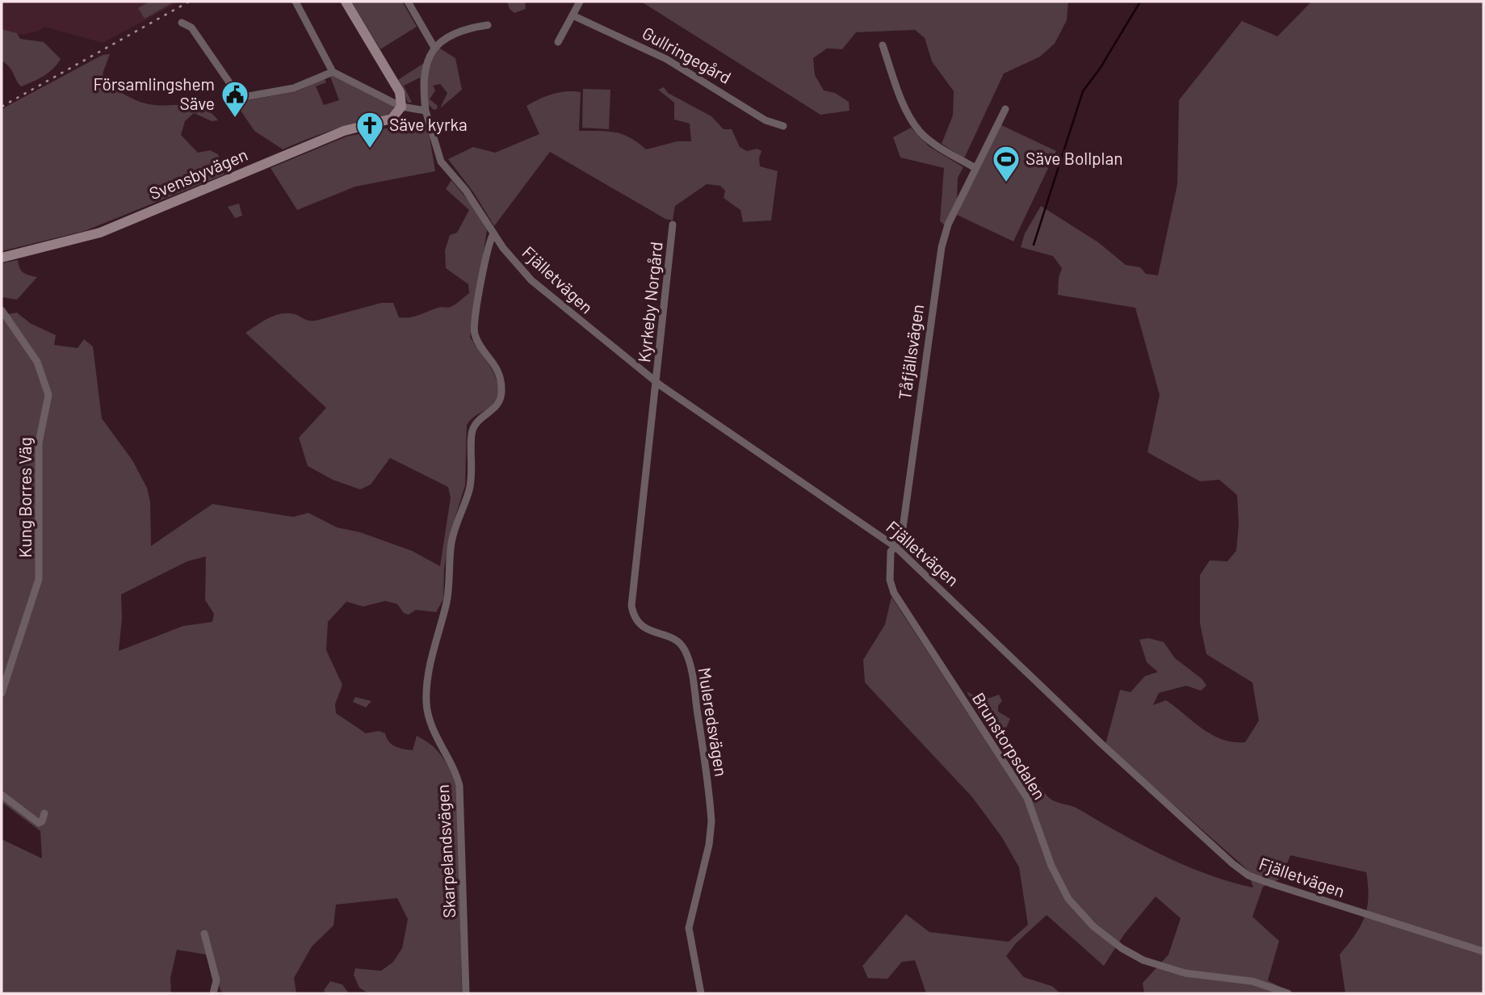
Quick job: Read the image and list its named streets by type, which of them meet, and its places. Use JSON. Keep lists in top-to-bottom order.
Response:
{
  "streets": {
    "street": [
      "Gullringegård",
      "Svensbyvägen",
      "Fjälletvägen",
      "Kyrkeby Norgård",
      "Tåfjällsvägen",
      "Kung Borres Väg",
      "Muleredsvägen",
      "Brunstorpsdalen",
      "Skarpelandsvägen"
    ]
  },
  "crossings": [
    ["Fjälletvägen", "Kyrkeby Norgård"],
    ["Fjälletvägen", "Tåfjällsvägen"],
    ["Fjälletvägen", "Muleredsvägen"],
    ["Fjälletvägen", "Brunstorpsdalen"],
    ["Fjälletvägen", "Skarpelandsvägen"],
    ["Kyrkeby Norgård", "Muleredsvägen"],
    ["Tåfjällsvägen", "Brunstorpsdalen"]
  ],
  "places": {
    "public building": ["Församlingshem Säve"],
    "church": ["Säve kyrka"],
    "sports": ["Säve Bollplan"]
  }
}
